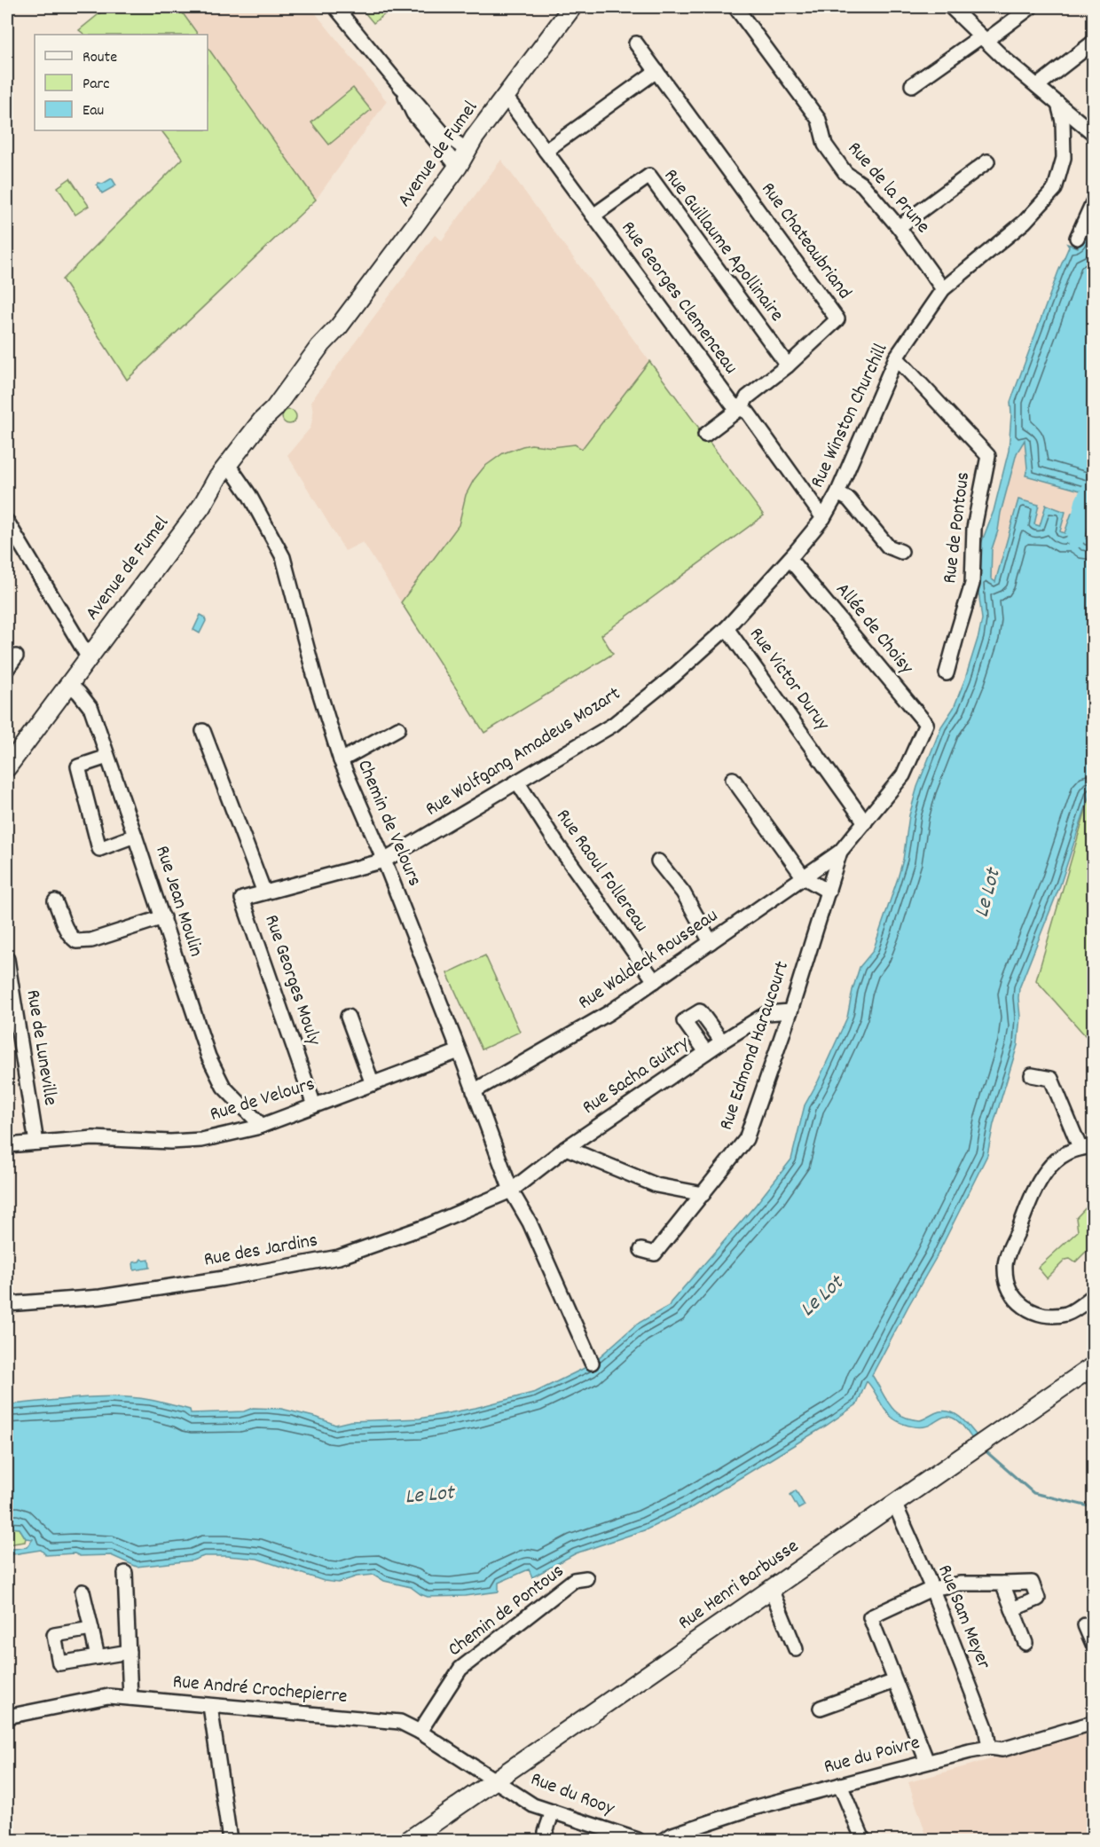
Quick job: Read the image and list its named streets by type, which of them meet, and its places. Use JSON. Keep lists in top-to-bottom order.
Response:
{
  "streets": {
    "main road": ["Avenue de Fumel", "Rue Henri Barbusse"],
    "street": [
      "Rue de la Prune",
      "Rue Chateaubriand",
      "Rue Guillaume Apollinaire",
      "Rue Georges Clemenceau",
      "Rue Winston Churchill",
      "Rue de Pontous",
      "Allée de Choisy",
      "Rue Victor Duruy",
      "Rue Wolfgang Amadeus Mozart",
      "Chemin de Velours",
      "Rue Raoul Follereau",
      "Rue Jean Moulin",
      "Rue Waldeck Rousseau",
      "Rue Georges Mouly",
      "Rue Edmond Haraucourt",
      "Rue de Luneville",
      "Rue Sacha Guitry",
      "Rue de Velours",
      "Rue des Jardins",
      "Chemin de Pontous",
      "Rue Sam Meyer",
      "Rue André Crochepierre",
      "Rue du Poivre",
      "Rue du Rooy"
    ]
  },
  "crossings": [
    ["Avenue de Fumel", "Rue Georges Clemenceau"],
    ["Avenue de Fumel", "Chemin de Velours"],
    ["Avenue de Fumel", "Rue Jean Moulin"],
    ["Rue de la Prune", "Rue Winston Churchill"],
    ["Rue Chateaubriand", "Rue Guillaume Apollinaire"],
    ["Rue Chateaubriand", "Rue Georges Clemenceau"],
    ["Rue Guillaume Apollinaire", "Rue Georges Clemenceau"],
    ["Rue Georges Clemenceau", "Rue Winston Churchill"],
    ["Rue Georges Clemenceau", "Rue Victor Duruy"],
    ["Rue Winston Churchill", "Rue de Pontous"],
    ["Rue Winston Churchill", "Rue Victor Duruy"],
    ["Allée de Choisy", "Rue Victor Duruy"],
    ["Allée de Choisy", "Rue Edmond Haraucourt"],
    ["Rue Victor Duruy", "Rue Wolfgang Amadeus Mozart"],
    ["Rue Victor Duruy", "Rue Edmond Haraucourt"],
    ["Rue Wolfgang Amadeus Mozart", "Chemin de Velours"],
    ["Rue Wolfgang Amadeus Mozart", "Rue Raoul Follereau"],
    ["Rue Wolfgang Amadeus Mozart", "Rue Georges Mouly"],
    ["Chemin de Velours", "Rue Waldeck Rousseau"],
    ["Chemin de Velours", "Rue Sacha Guitry"],
    ["Chemin de Velours", "Rue de Velours"],
    ["Chemin de Velours", "Rue des Jardins"],
    ["Rue Raoul Follereau", "Rue Waldeck Rousseau"],
    ["Rue Jean Moulin", "Rue de Velours"],
    ["Rue Waldeck Rousseau", "Rue Edmond Haraucourt"],
    ["Rue Georges Mouly", "Rue de Velours"],
    ["Rue Edmond Haraucourt", "Rue Sacha Guitry"],
    ["Rue de Luneville", "Rue de Velours"],
    ["Rue Sacha Guitry", "Rue des Jardins"],
    ["Rue Henri Barbusse", "Rue Sam Meyer"],
    ["Rue Henri Barbusse", "Rue André Crochepierre"],
    ["Rue Henri Barbusse", "Rue du Rooy"],
    ["Chemin de Pontous", "Rue André Crochepierre"],
    ["Rue Sam Meyer", "Rue du Poivre"],
    ["Rue André Crochepierre", "Rue du Rooy"]
  ],
  "water": ["Le Lot"],
  "legend": ["Route", "Parc", "Eau"]
}
